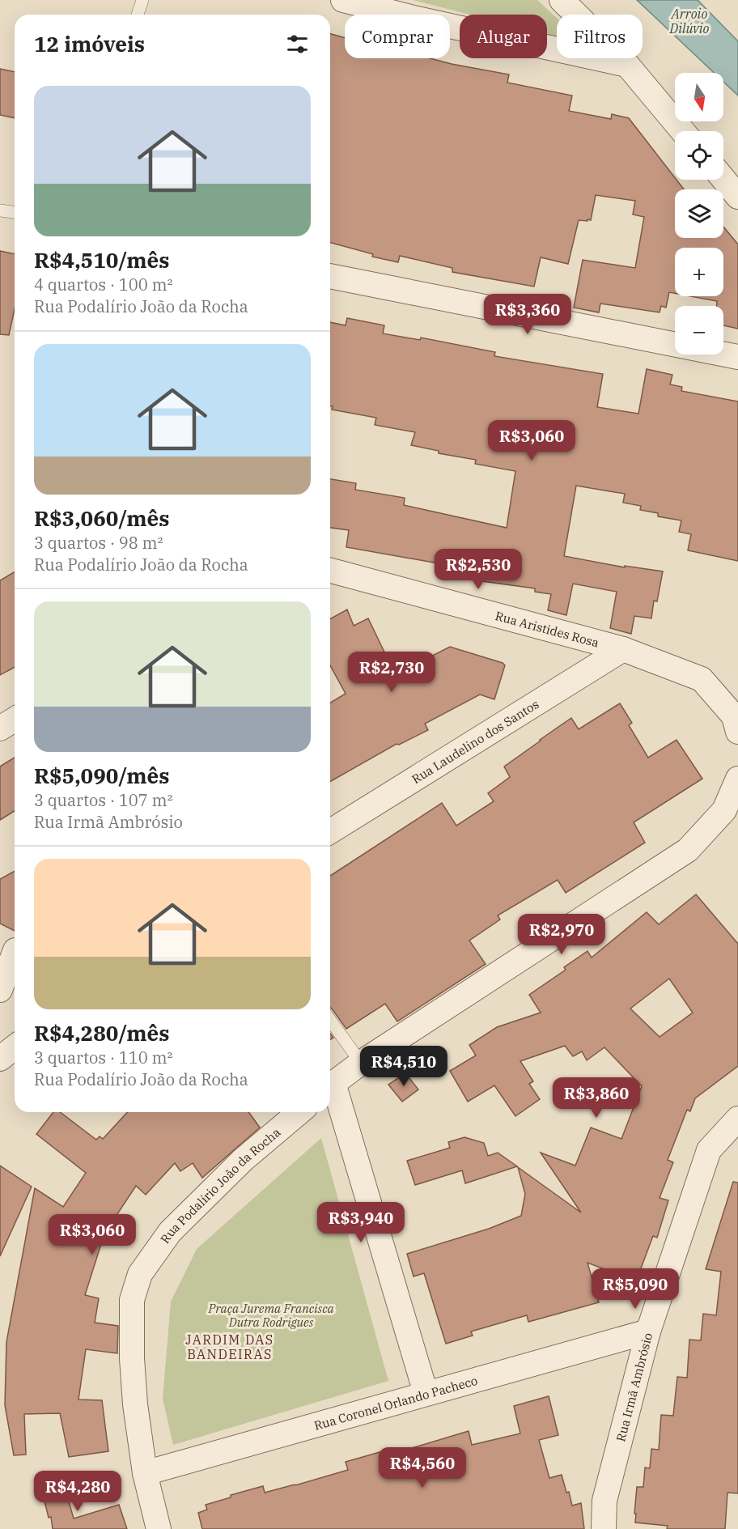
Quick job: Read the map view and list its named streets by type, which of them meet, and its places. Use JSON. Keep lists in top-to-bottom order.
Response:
{
  "streets": {
    "street": [
      "Rua Aristides Rosa",
      "Rua Laudelino dos Santos",
      "Rua Podalírio João da Rocha",
      "Rua Irmã Ambrósio",
      "Rua Coronel Orlando Pacheco"
    ]
  },
  "crossings": [
    ["Rua Aristides Rosa", "Rua Laudelino dos Santos"],
    ["Rua Podalírio João da Rocha", "Rua Coronel Orlando Pacheco"],
    ["Rua Irmã Ambrósio", "Rua Coronel Orlando Pacheco"]
  ],
  "districts": ["JARDIM DAS BANDEIRAS"],
  "water": ["Arroio Dilúvio"],
  "parks": ["Praça Jurema Francisca Dutra Rodrigues"],
  "north": "bottom",
  "page": {
    "chip": ["Comprar", "Alugar", "Filtros"],
    "heading": "12 imóveis",
    "map_buttons": ["+", "−"],
    "list": [
      {
        "name": "R$4,510/mês",
        "note": "4 quartos · 100 m² · Rua Podalírio João da Rocha"
      },
      {
        "name": "R$3,060/mês",
        "note": "3 quartos · 98 m² · Rua Podalírio João da Rocha"
      },
      {
        "name": "R$5,090/mês",
        "note": "3 quartos · 107 m² · Rua Irmã Ambrósio"
      },
      {
        "name": "R$4,280/mês",
        "note": "3 quartos · 110 m² · Rua Podalírio João da Rocha"
      }
    ],
    "price": [
      "R$3,360",
      "R$3,060",
      "R$2,530",
      "R$2,730",
      "R$2,970",
      "R$4,510",
      "R$3,860",
      "R$3,940",
      "R$3,060",
      "R$5,090",
      "R$4,560",
      "R$4,280"
    ]
  }
}
